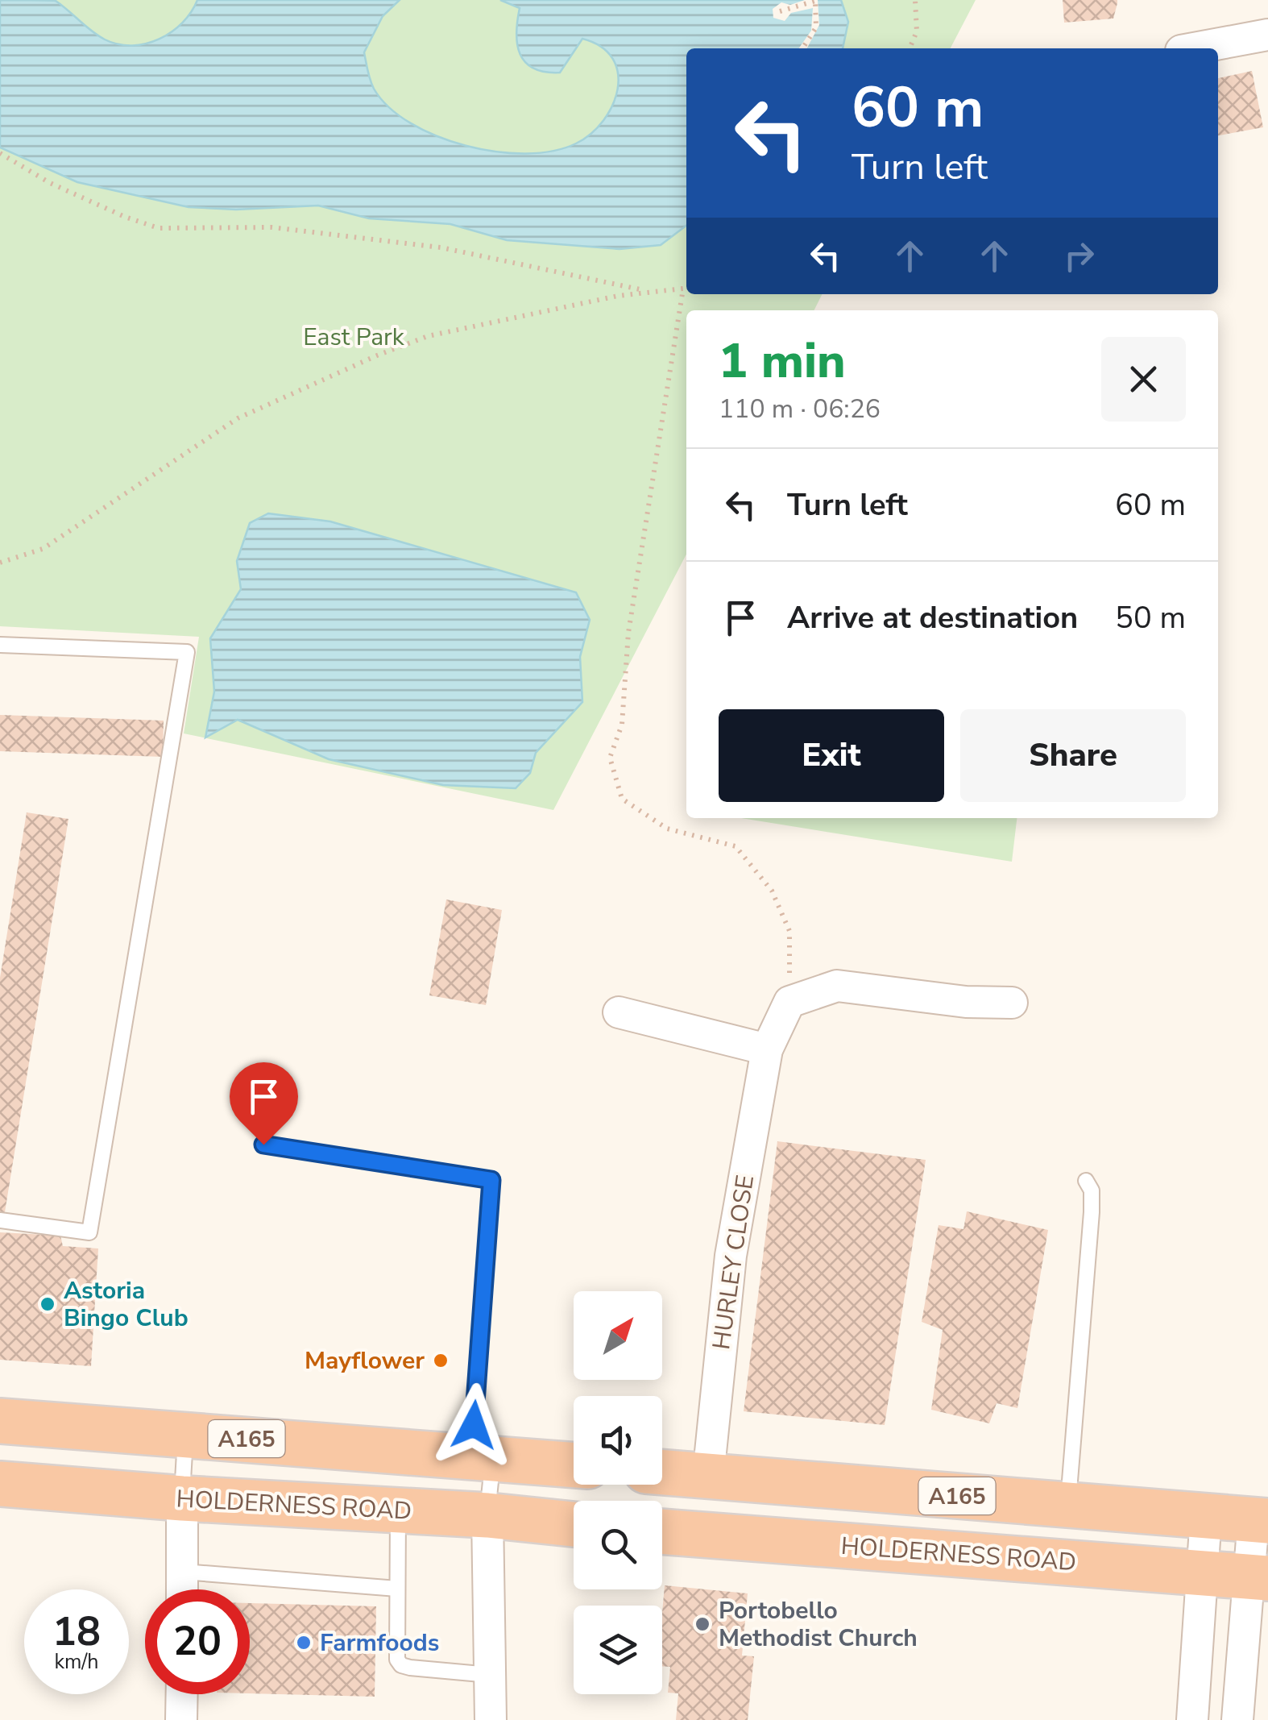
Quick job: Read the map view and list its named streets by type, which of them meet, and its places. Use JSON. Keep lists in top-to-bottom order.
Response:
{
  "streets": {
    "highway": ["A165", "HOLDERNESS ROAD"],
    "street": ["HURLEY CLOSE"]
  },
  "crossings": [
    ["HURLEY CLOSE", "A165"]
  ],
  "parks": ["East Park"],
  "places": [
    "Astoria Bingo Club",
    "Mayflower",
    "Portobello Methodist Church",
    "Farmfoods"
  ],
  "north": "top right",
  "page": {
    "turn": ["60 m", "Turn left"],
    "heading": ["1 min", "110 m · 06:26"],
    "list": [
      {
        "name": "Turn left",
        "value": "60 m"
      },
      {
        "name": "Arrive at destination",
        "value": "50 m"
      }
    ],
    "buttons": ["Exit", "Share"],
    "speed": "18 km/h",
    "limit": "20"
  }
}
